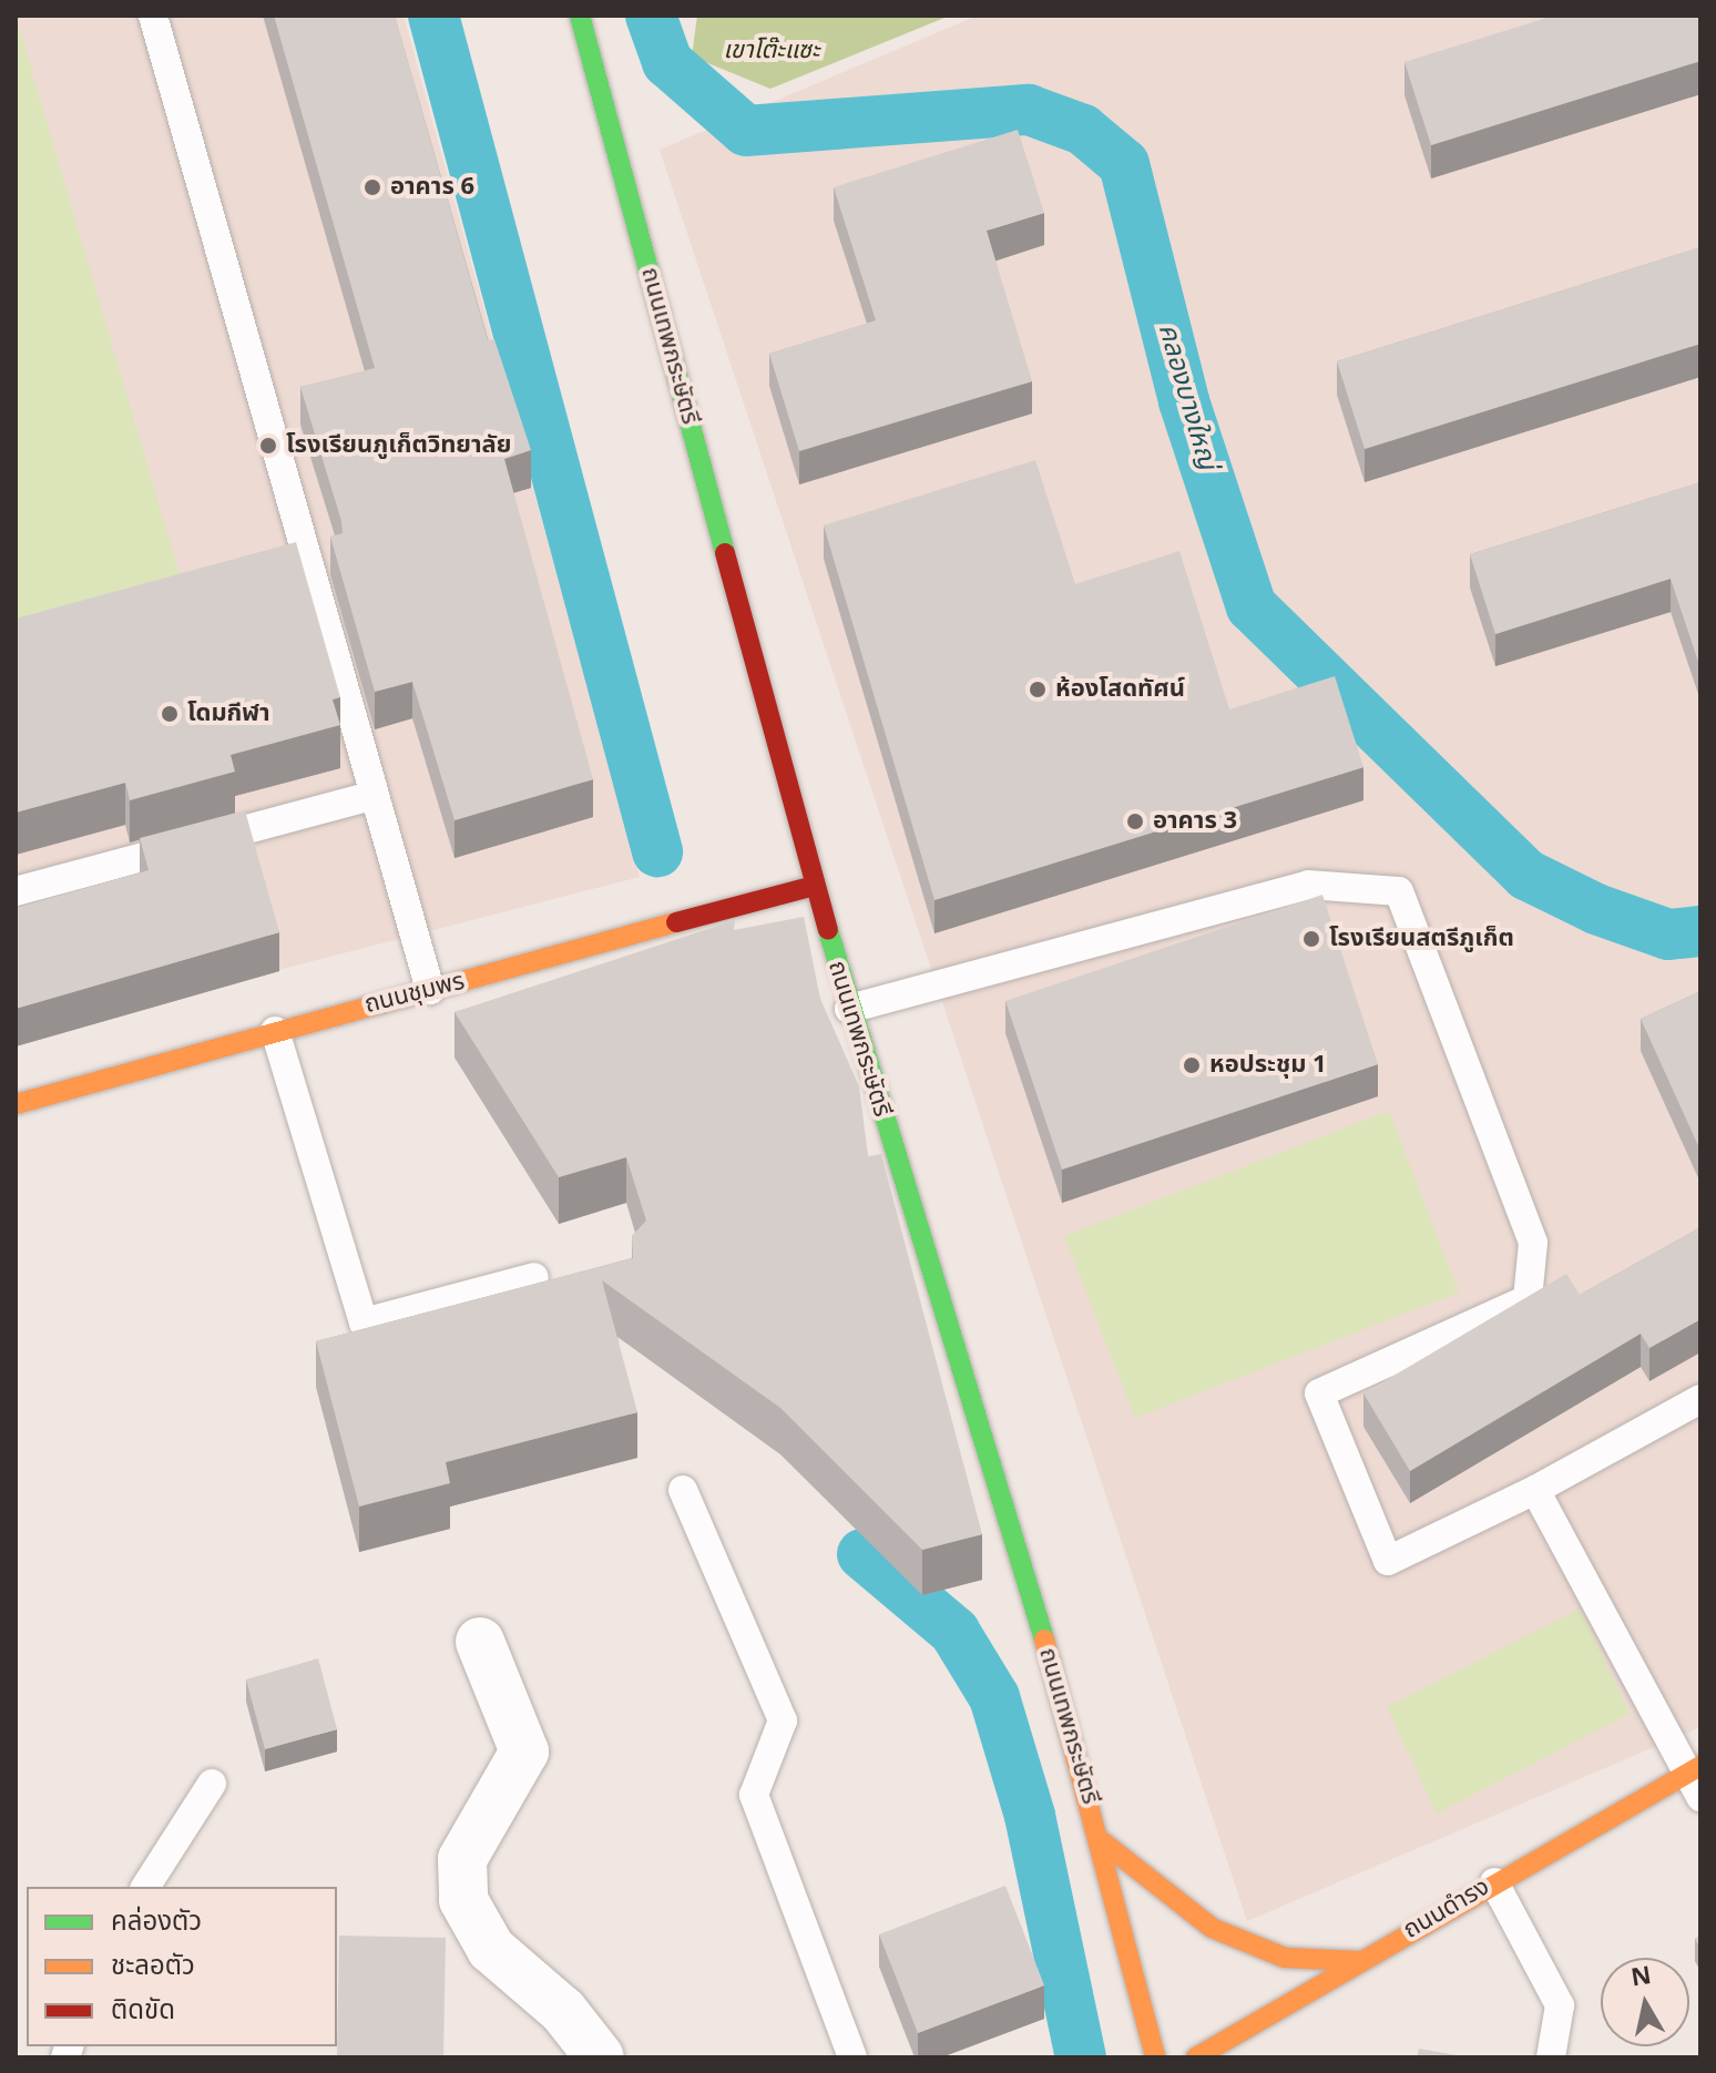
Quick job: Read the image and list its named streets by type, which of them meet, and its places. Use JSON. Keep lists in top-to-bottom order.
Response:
{
  "streets": {
    "main road": ["ถนนเทพกระษัตรี", "ถนนชุมพร", "ถนนดำรง"]
  },
  "crossings": [
    ["ถนนเทพกระษัตรี", "ถนนชุมพร"]
  ],
  "water": ["คลองบางใหญ่"],
  "parks": ["เขาโต๊ะแซะ"],
  "places": [
    "อาคาร 6",
    "โรงเรียนภูเก็ตวิทยาลัย",
    "ห้องโสดทัศน์",
    "โดมกีฬา",
    "อาคาร 3",
    "โรงเรียนสตรีภูเก็ต",
    "หอประชุม 1"
  ],
  "legend": ["คล่องตัว", "ชะลอตัว", "ติดขัด"],
  "north": "top"
}
